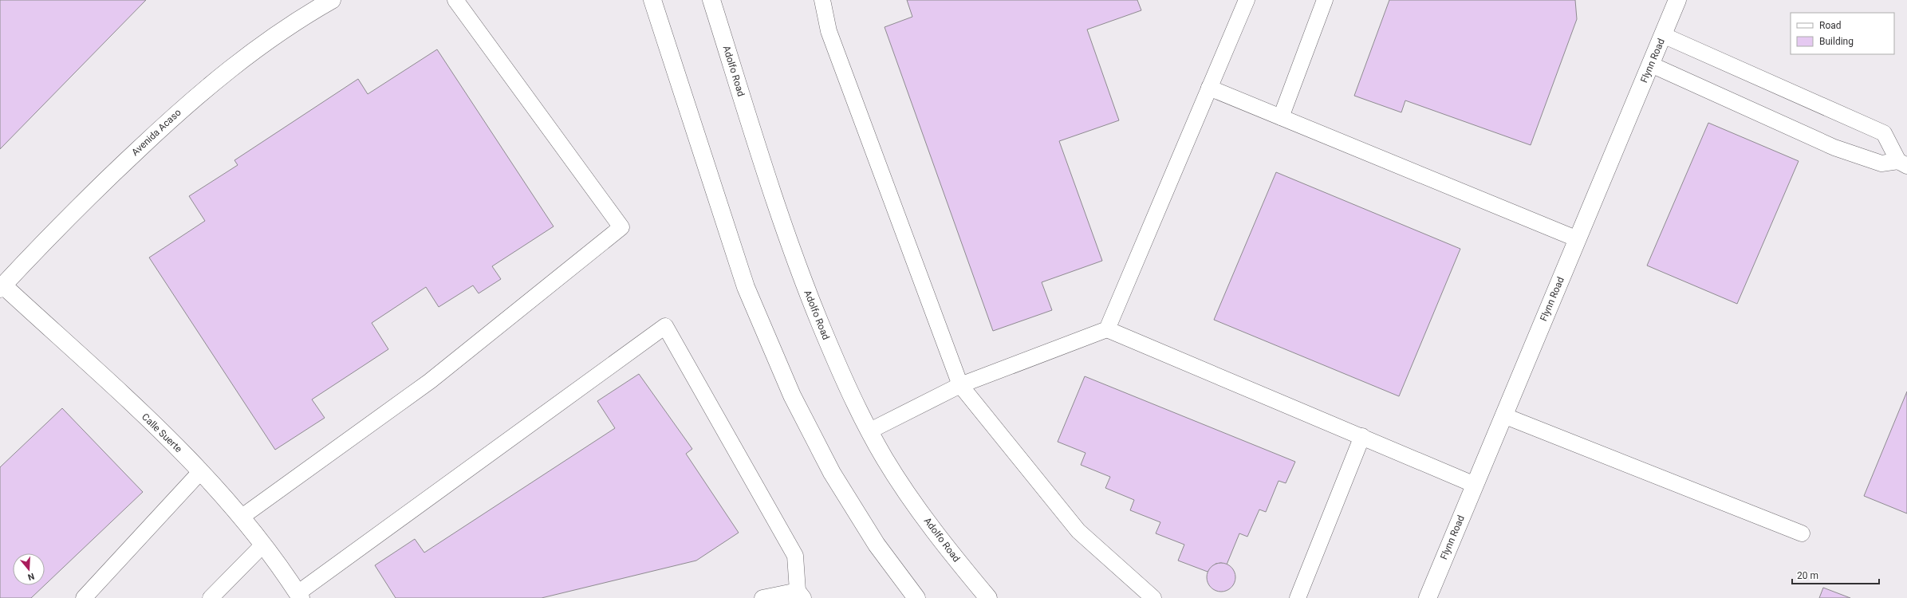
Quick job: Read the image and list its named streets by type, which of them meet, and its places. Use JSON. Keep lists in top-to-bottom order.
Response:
{
  "streets": {
    "main road": [
      "Flynn Road",
      "Adolfo Road",
      "Avenida Acaso",
      "Calle Suerte"
    ]
  },
  "crossings": [
    ["Avenida Acaso", "Calle Suerte"]
  ],
  "legend": ["Road", "Building"],
  "scale_bar": "20 m",
  "north": "bottom"
}
